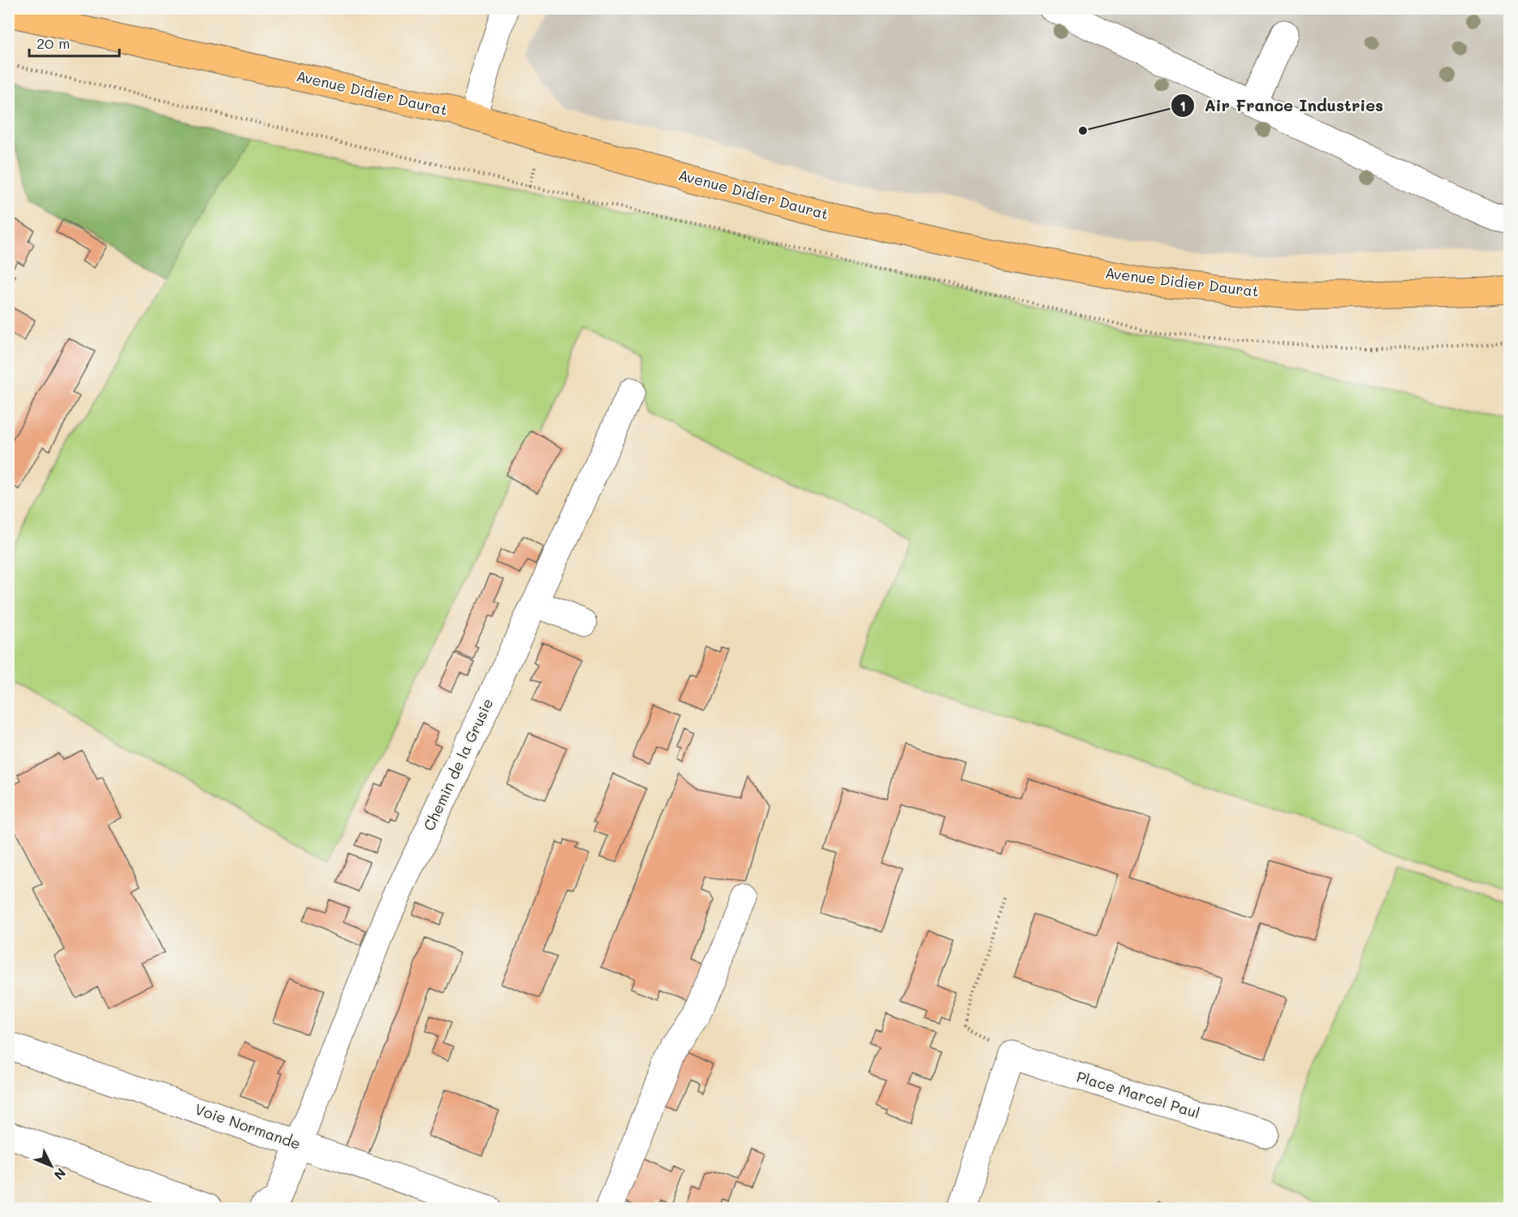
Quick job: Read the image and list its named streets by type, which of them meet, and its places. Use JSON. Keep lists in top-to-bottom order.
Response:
{
  "streets": {
    "main road": ["Avenue Didier Daurat"],
    "street": ["Chemin de la Grusie", "Place Marcel Paul", "Voie Normande"]
  },
  "crossings": [
    ["Chemin de la Grusie", "Voie Normande"]
  ],
  "places": ["Air France Industries"],
  "scale_bar": "20 m",
  "north": "bottom right"
}
